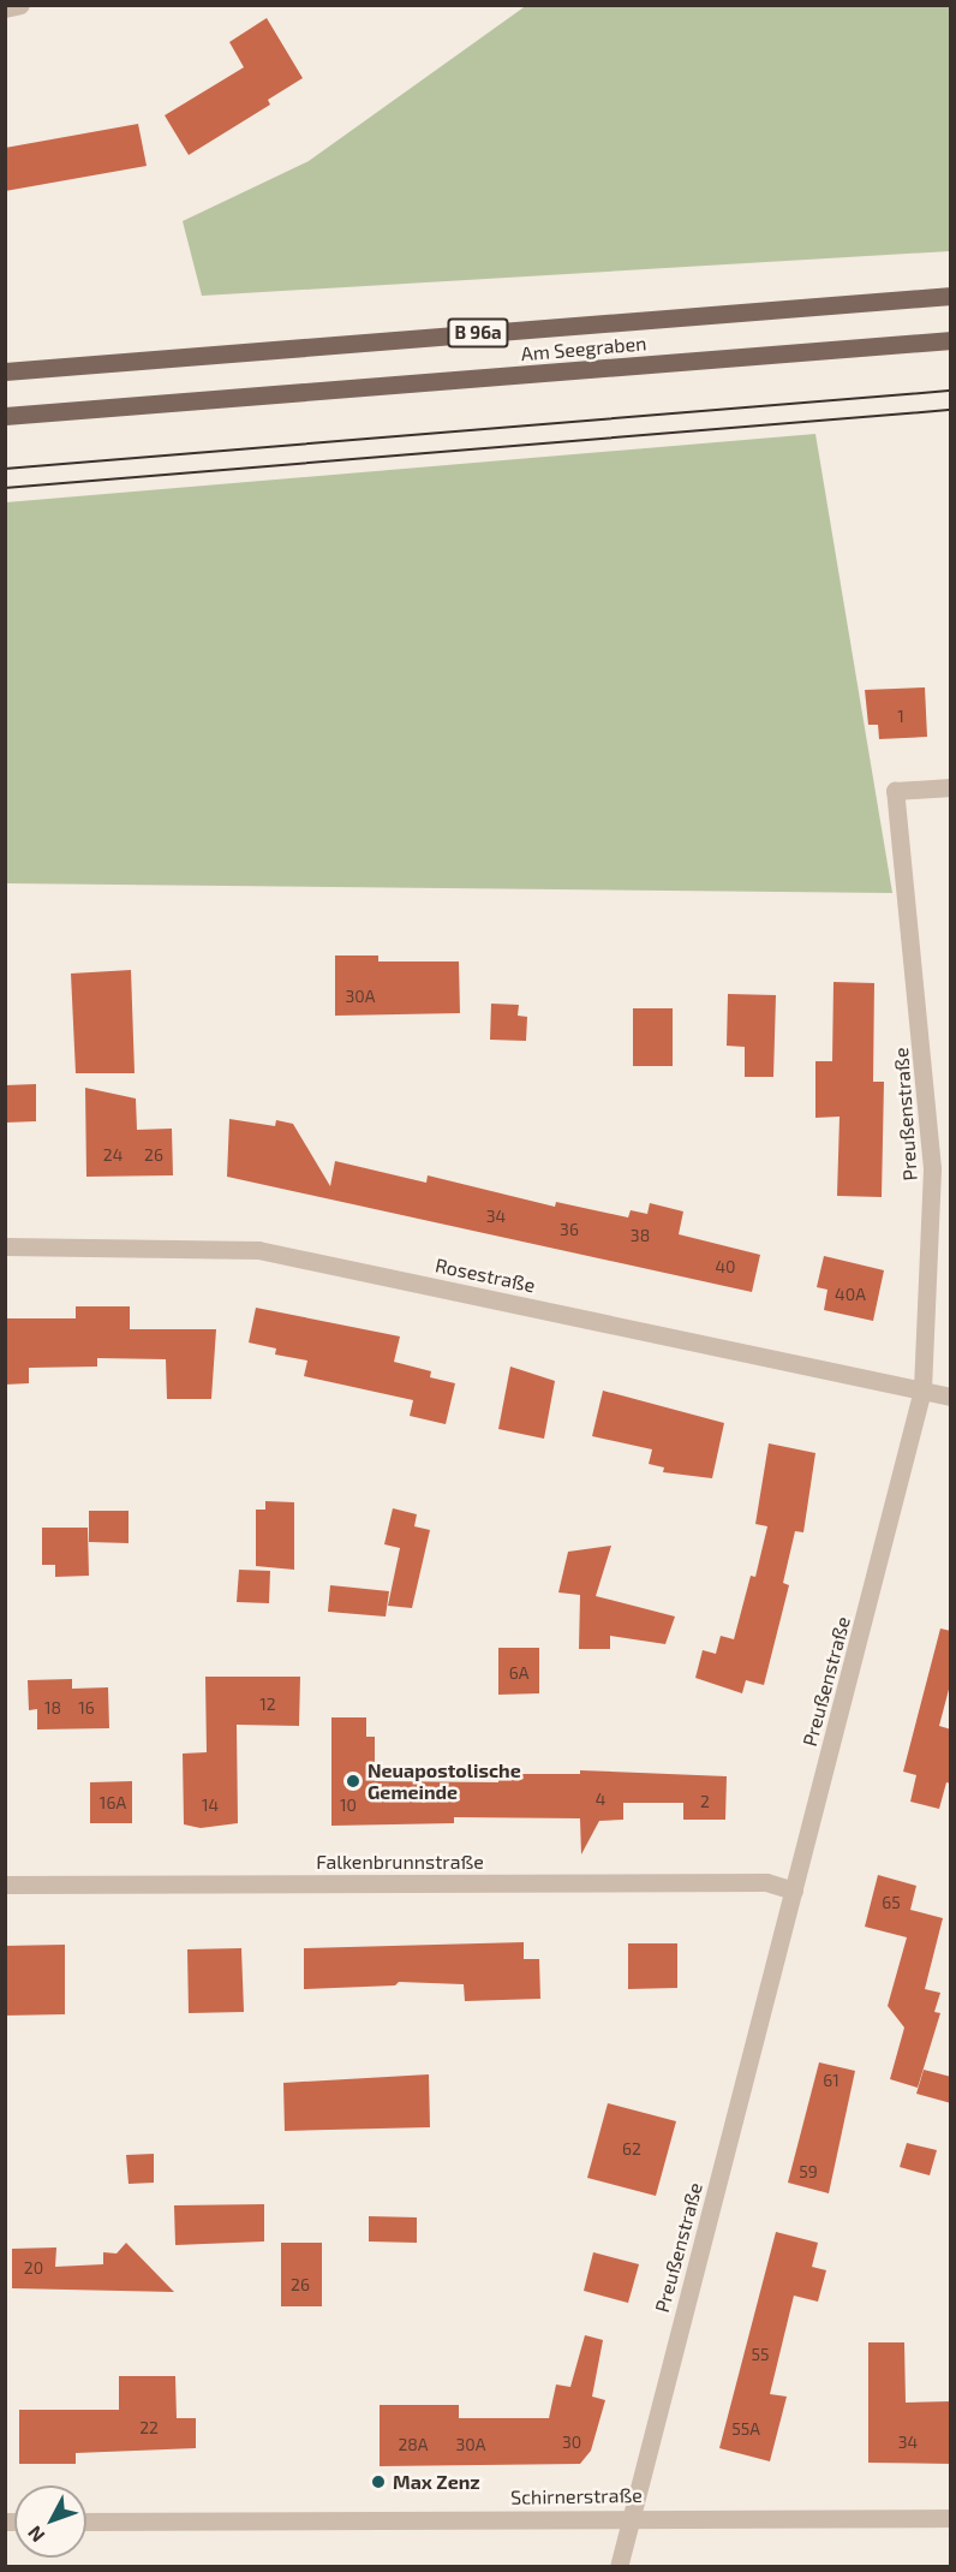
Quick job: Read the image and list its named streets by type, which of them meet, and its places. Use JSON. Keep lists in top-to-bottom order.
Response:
{
  "streets": {
    "main road": ["B 96a", "Am Seegraben"],
    "street": [
      "Preußenstraße",
      "Rosestraße",
      "Falkenbrunnstraße",
      "Schirnerstraße"
    ]
  },
  "crossings": [
    ["Preußenstraße", "Rosestraße"],
    ["Preußenstraße", "Falkenbrunnstraße"],
    ["Preußenstraße", "Schirnerstraße"]
  ],
  "places": ["Neuapostolische Gemeinde", "Max Zenz"],
  "house_numbers": [
    "1",
    "30A",
    "24",
    "26",
    "34",
    "36",
    "38",
    "40",
    "40A",
    "6A",
    "12",
    "18",
    "16",
    "4",
    "2",
    "16A",
    "14",
    "10",
    "65",
    "61",
    "62",
    "59",
    "20",
    "26",
    "55",
    "22",
    "55A",
    "30",
    "34",
    "28A",
    "30A"
  ],
  "north": "bottom left"
}
